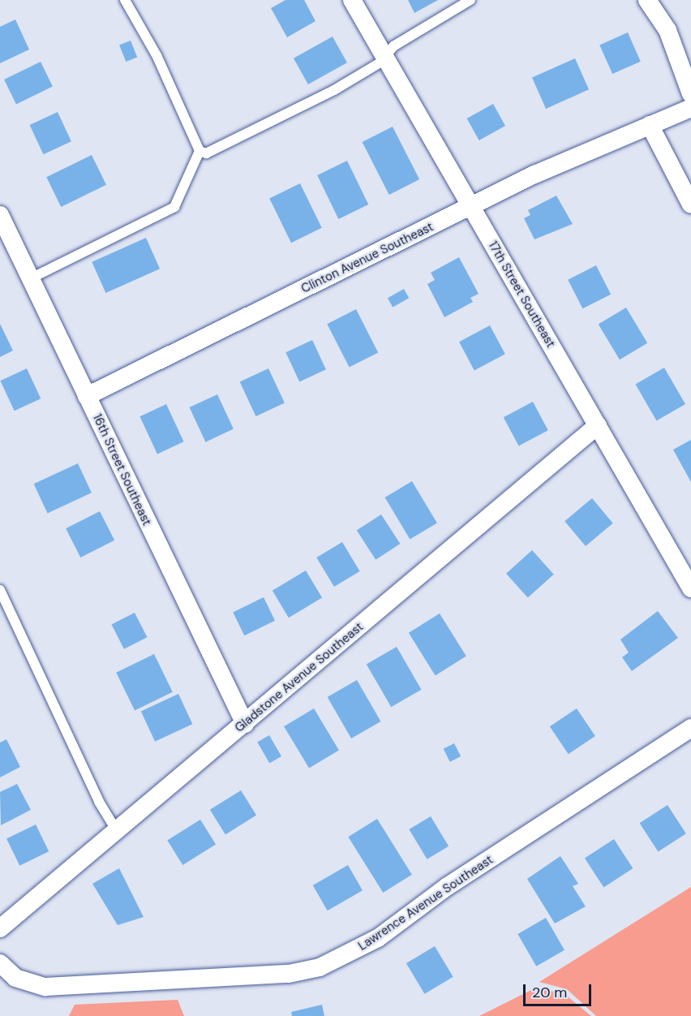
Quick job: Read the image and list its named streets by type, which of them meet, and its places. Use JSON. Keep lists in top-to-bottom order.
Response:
{
  "streets": {
    "street": [
      "Clinton Avenue Southeast",
      "17th Street Southeast",
      "16th Street Southeast",
      "Gladstone Avenue Southeast",
      "Lawrence Avenue Southeast"
    ]
  },
  "crossings": [
    ["Clinton Avenue Southeast", "17th Street Southeast"],
    ["Clinton Avenue Southeast", "16th Street Southeast"],
    ["17th Street Southeast", "Gladstone Avenue Southeast"],
    ["16th Street Southeast", "Gladstone Avenue Southeast"]
  ],
  "scale_bar": "20 m"
}
